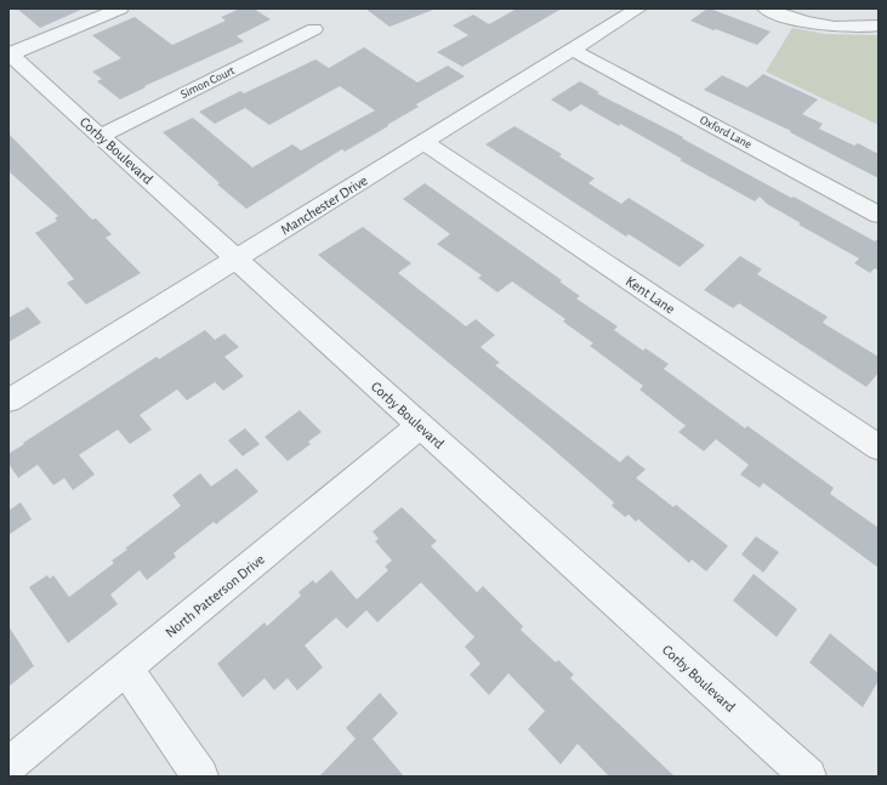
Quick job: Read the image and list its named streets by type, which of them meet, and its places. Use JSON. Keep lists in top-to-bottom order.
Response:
{
  "streets": {
    "street": [
      "Simon Court",
      "Oxford Lane",
      "Corby Boulevard",
      "Manchester Drive",
      "Kent Lane",
      "North Patterson Drive"
    ]
  },
  "crossings": [
    ["Simon Court", "Corby Boulevard"],
    ["Oxford Lane", "Manchester Drive"],
    ["Corby Boulevard", "Manchester Drive"],
    ["Corby Boulevard", "North Patterson Drive"],
    ["Manchester Drive", "Kent Lane"]
  ]
}
